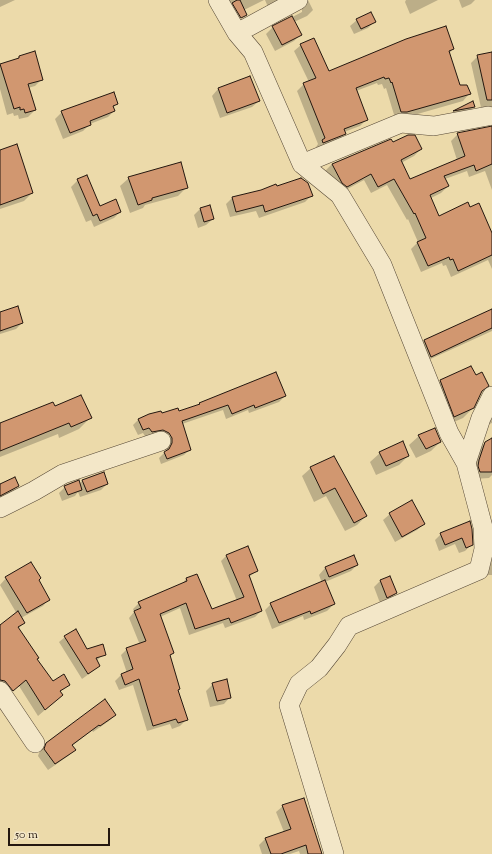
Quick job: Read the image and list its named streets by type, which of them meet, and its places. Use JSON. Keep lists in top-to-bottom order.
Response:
{
  "scale_bar": "50 m"
}
